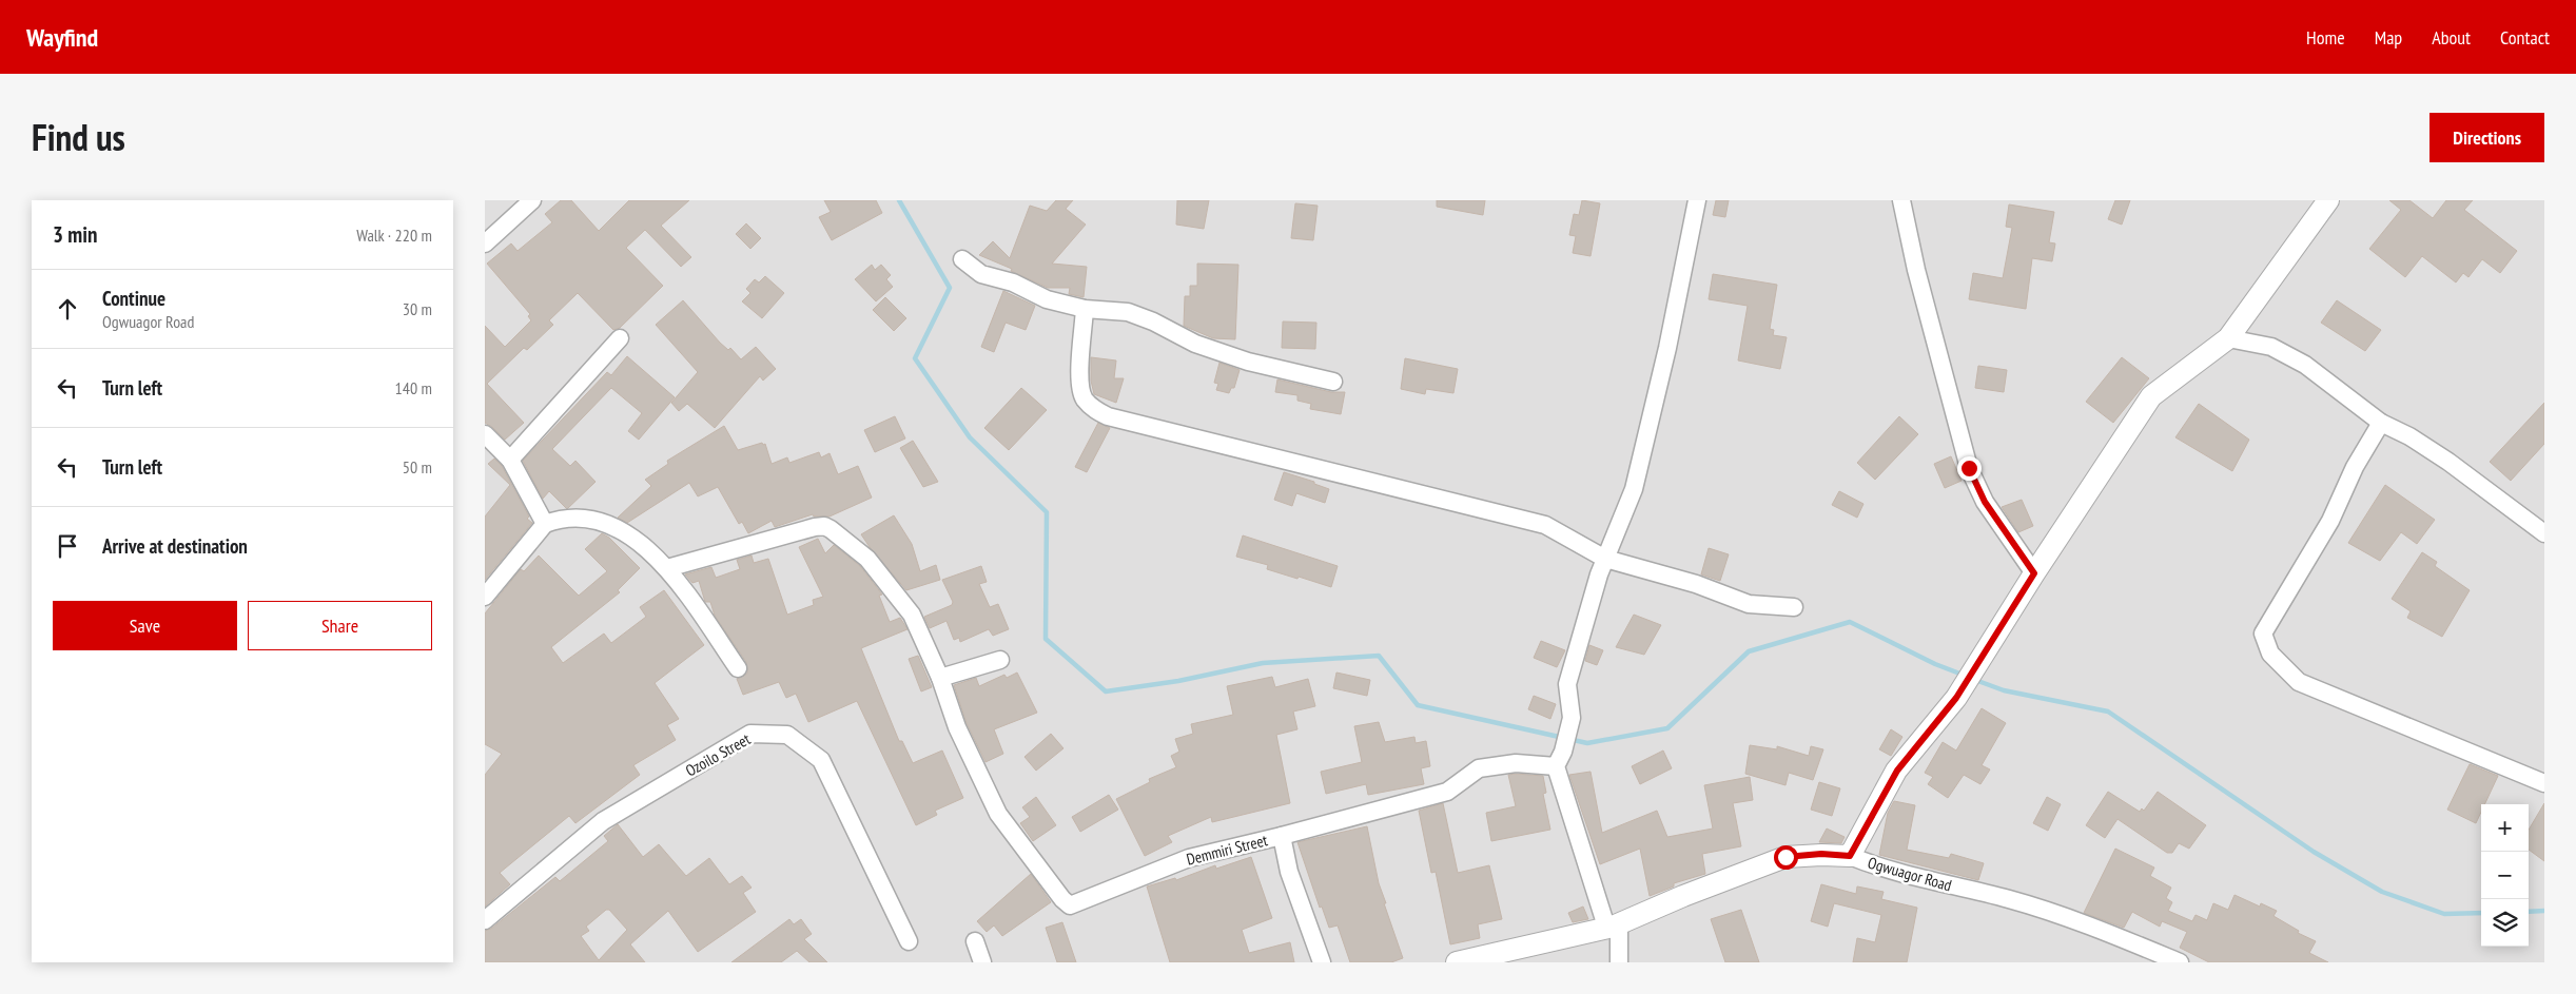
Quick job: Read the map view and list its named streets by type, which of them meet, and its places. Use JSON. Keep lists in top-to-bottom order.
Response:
{
  "streets": {
    "street": ["Ozoilo Street", "Demmiri Street", "Ogwuagor Road"]
  },
  "page": {
    "header": "Wayfind",
    "nav": [
      "Home",
      "Map",
      "About",
      "Contact"
    ],
    "title": "Find us",
    "buttons": [
      "Directions",
      ["Save", "Share"]
    ],
    "heading": ["3 min", "Walk · 220 m"],
    "list": [
      ["Continue", "Ogwuagor Road", "30 m"],
      ["Turn left", "140 m"],
      ["Turn left", "50 m"],
      "Arrive at destination"
    ],
    "map_buttons": ["+", "−"]
  }
}
